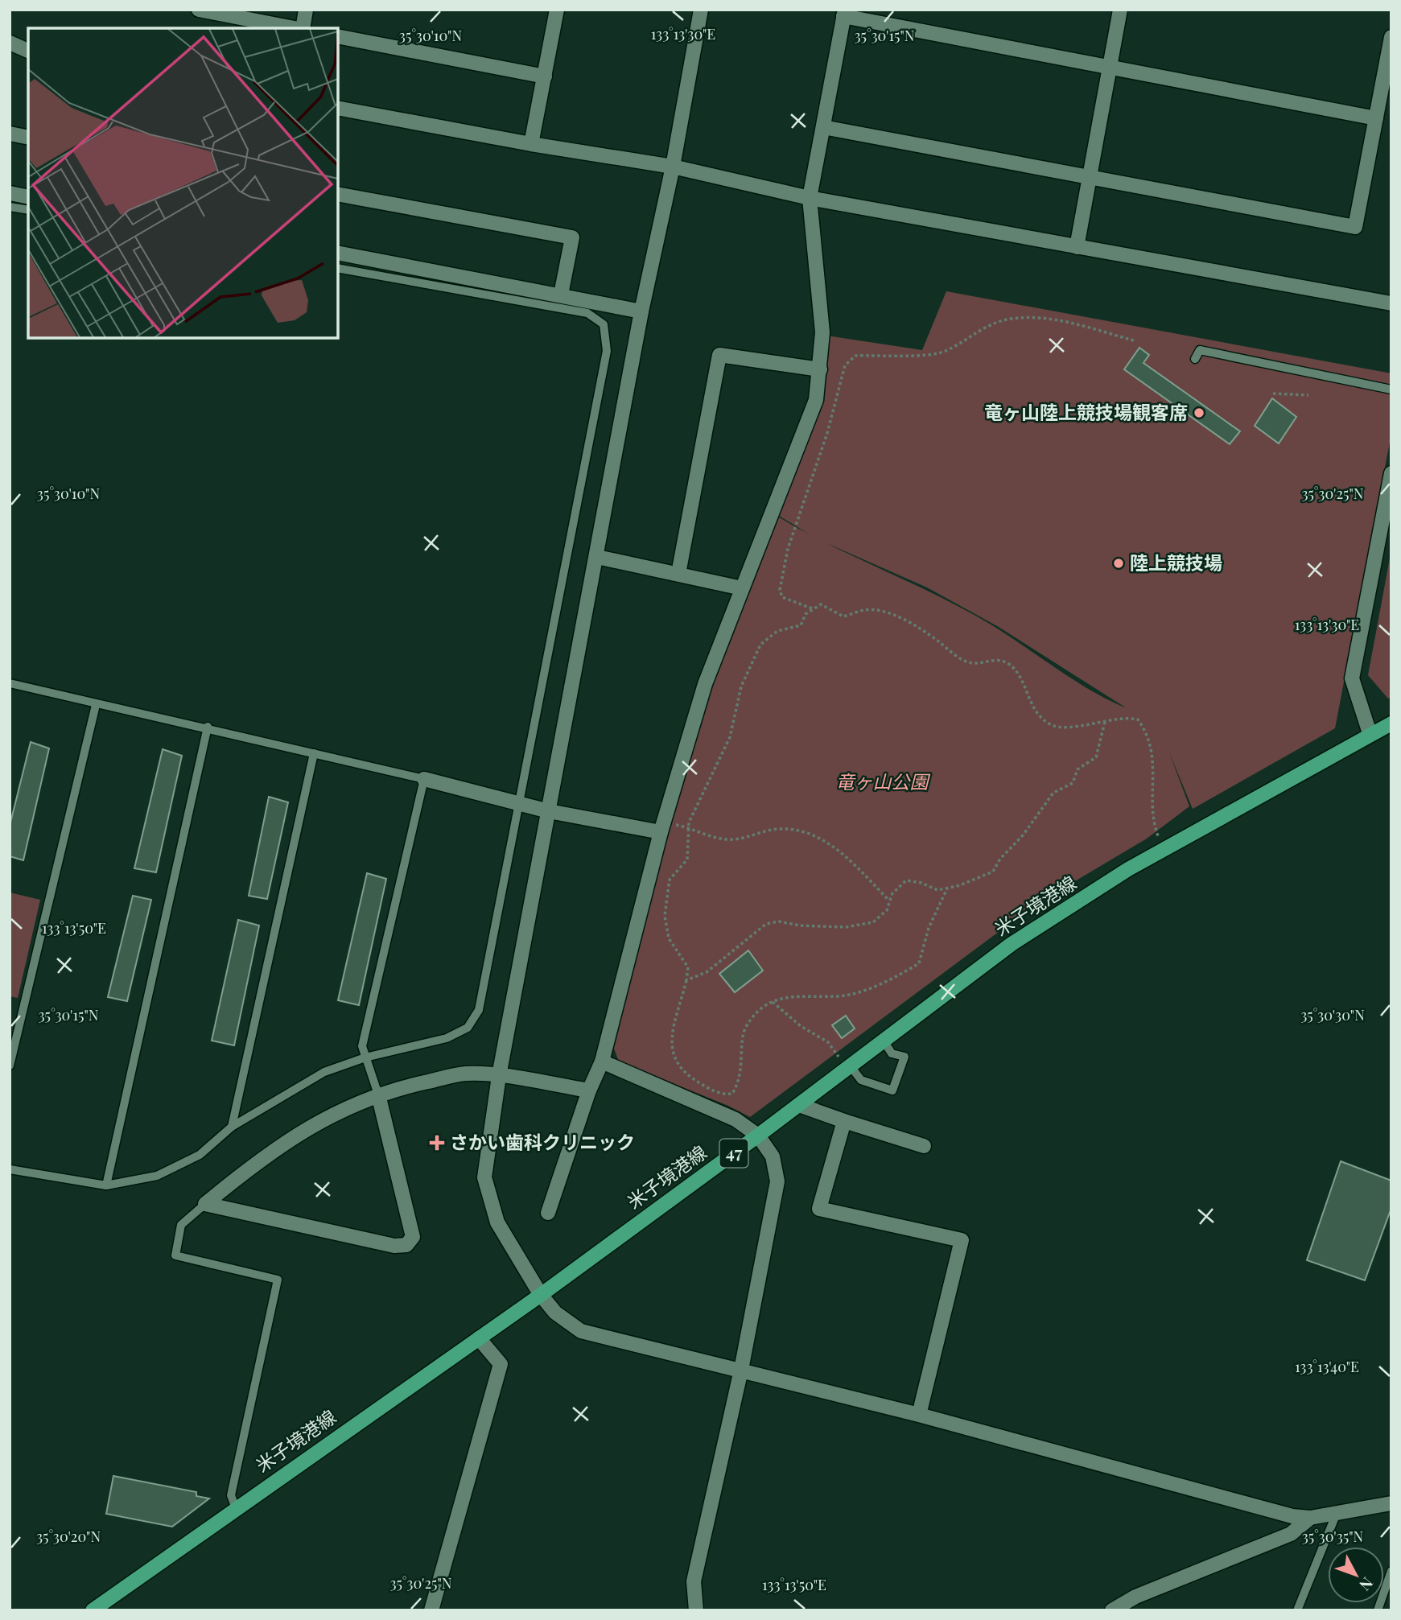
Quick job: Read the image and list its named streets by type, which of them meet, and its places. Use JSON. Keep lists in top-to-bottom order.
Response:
{
  "streets": {
    "main road": ["米子境港線", "47"]
  },
  "parks": ["竜ヶ山公園"],
  "places": {
    "other": ["竜ヶ山陸上競技場観客席", "陸上競技場"],
    "health": ["さかい歯科クリニック"]
  },
  "north": "bottom right",
  "coordinates": [
    "133°13'30\"E",
    "35°30'10\"N",
    "35°30'15\"N",
    "35°30'25\"N",
    "133°13'50\"E",
    "35°30'30\"N",
    "133°13'40\"E",
    "35°30'35\"N",
    "35°30'20\"N"
  ]
}
